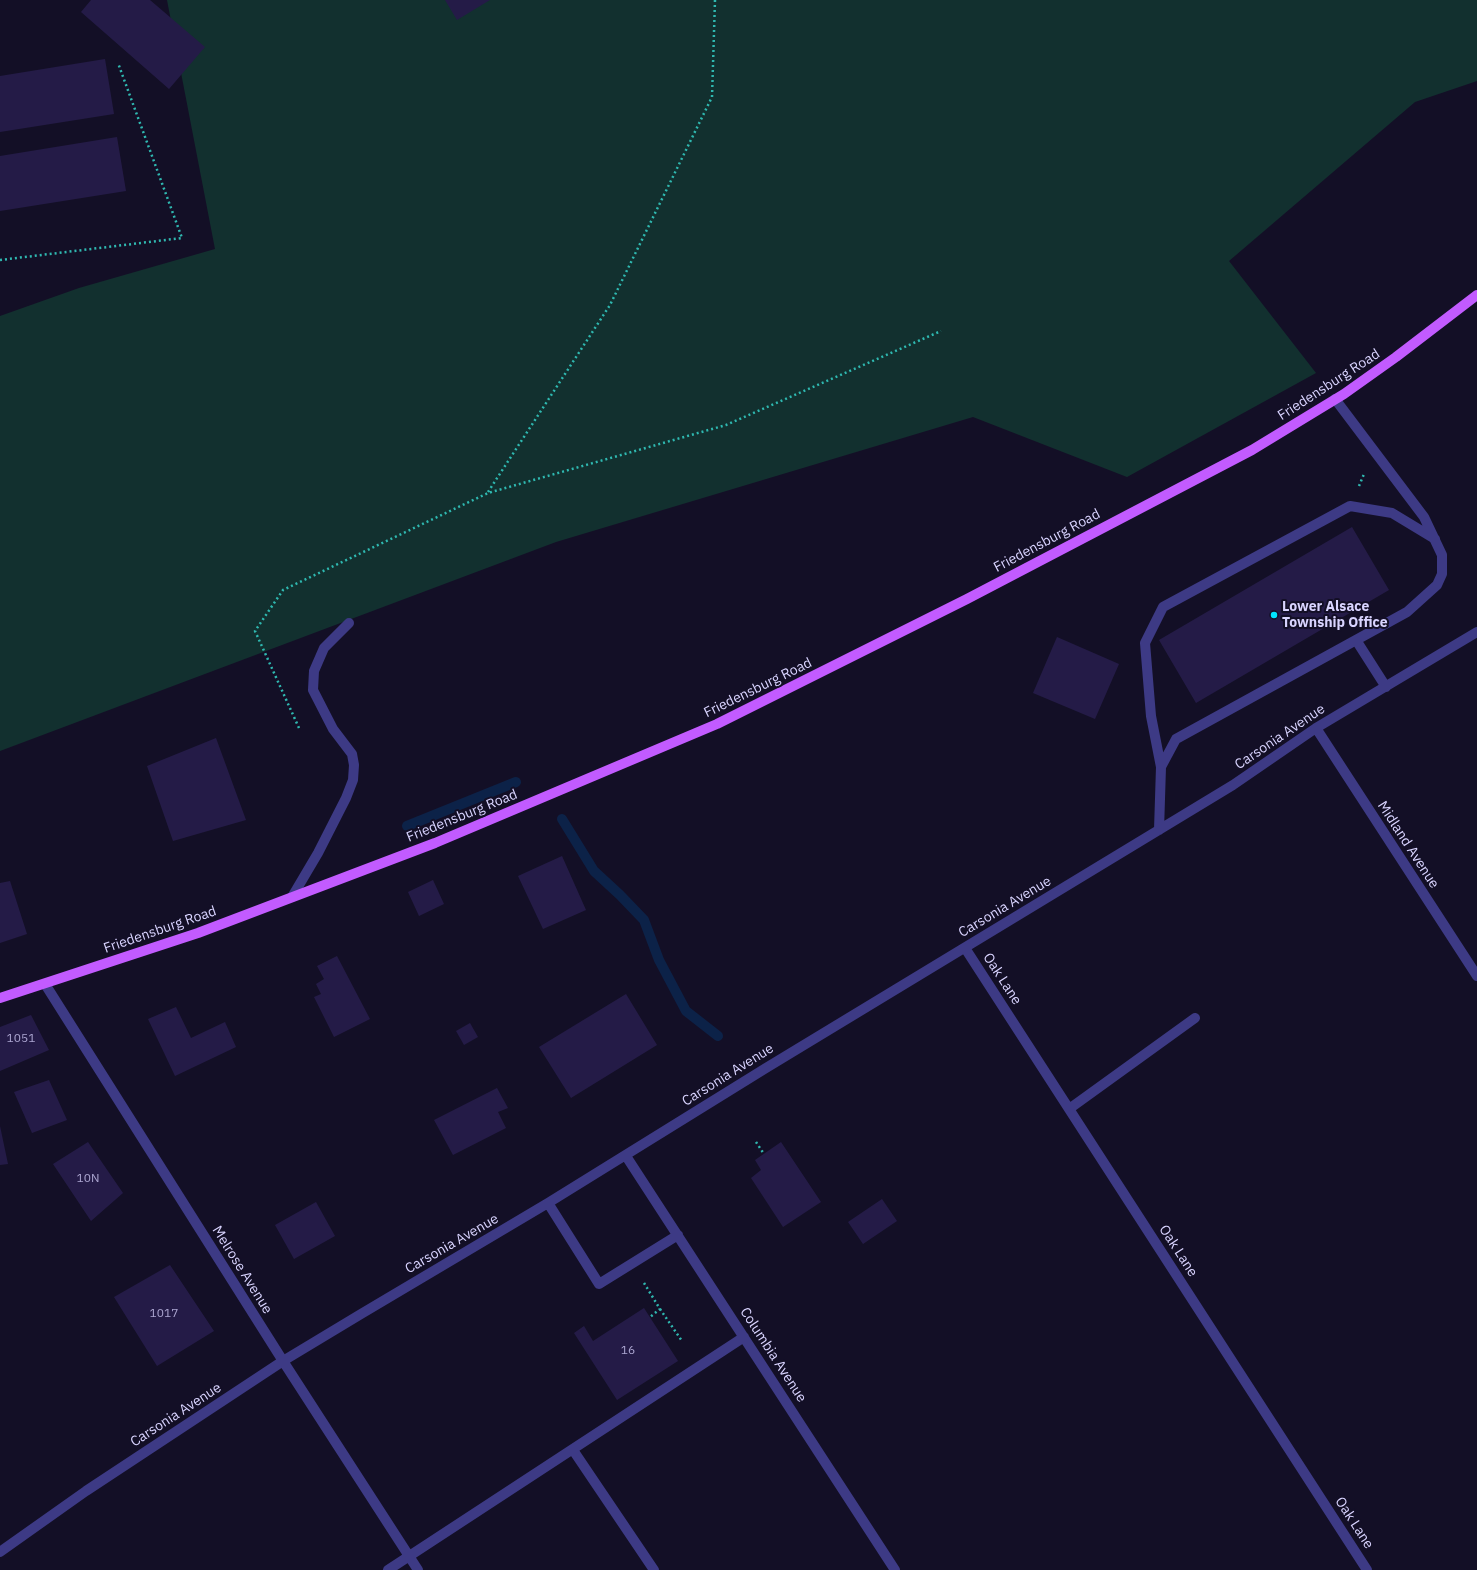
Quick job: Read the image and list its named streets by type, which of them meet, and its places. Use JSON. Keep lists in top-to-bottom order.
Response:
{
  "streets": {
    "main road": ["Friedensburg Road"],
    "street": [
      "Carsonia Avenue",
      "Midland Avenue",
      "Oak Lane",
      "Melrose Avenue",
      "Columbia Avenue"
    ]
  },
  "crossings": [
    ["Friedensburg Road", "Melrose Avenue"],
    ["Carsonia Avenue", "Midland Avenue"],
    ["Carsonia Avenue", "Oak Lane"],
    ["Carsonia Avenue", "Melrose Avenue"],
    ["Carsonia Avenue", "Columbia Avenue"]
  ],
  "places": ["Lower Alsace Township Office"],
  "house_numbers": [
    "1051",
    "10N",
    "1017",
    "16"
  ]
}
